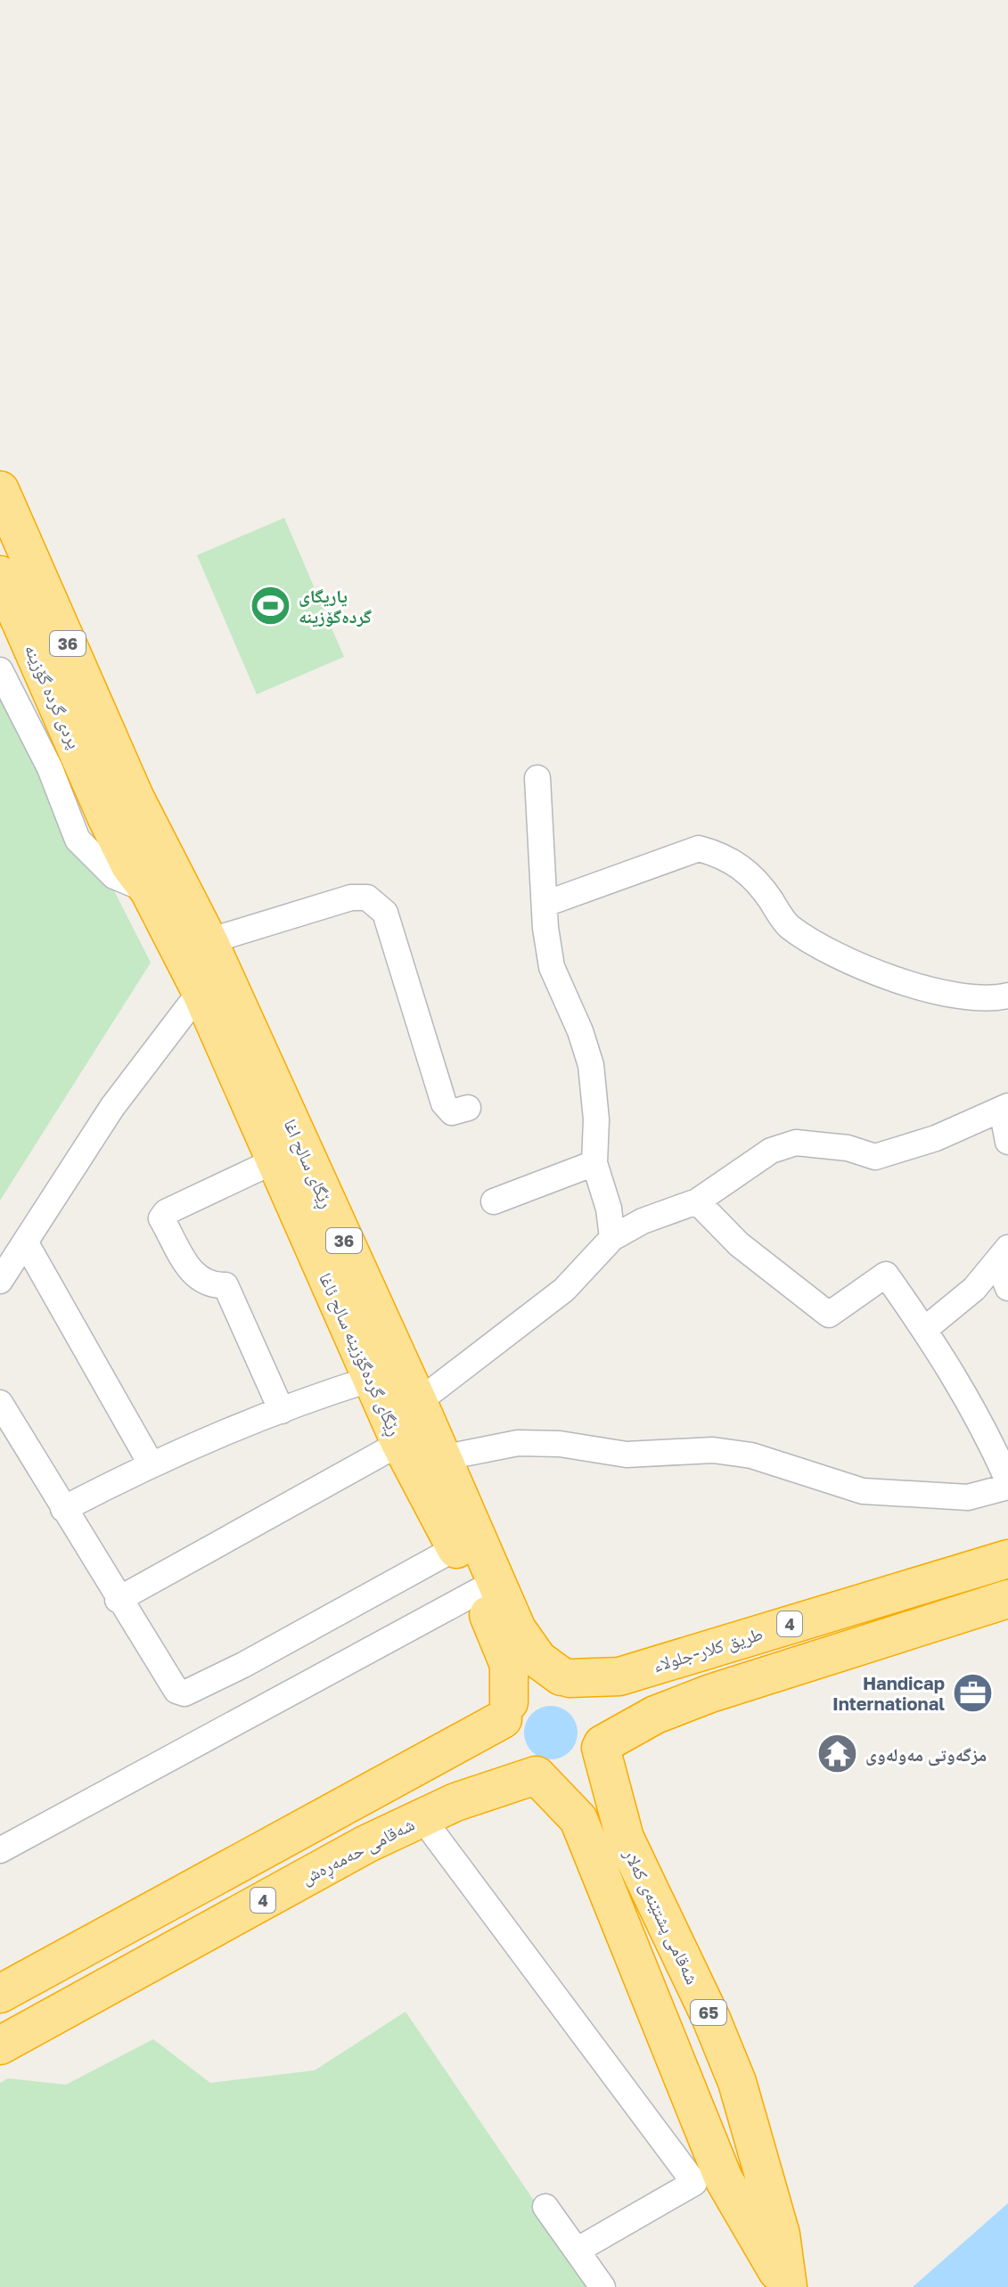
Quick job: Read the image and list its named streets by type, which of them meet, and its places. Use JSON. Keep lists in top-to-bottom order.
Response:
{
  "streets": {
    "highway": [
      "36",
      "پردی گردە گۆزینە",
      "ڕێگای سالح اغا",
      "ڕێگای گردەگۆزینە سالح ئاغا",
      "4",
      "طريق كلار-جلولاء",
      "شەقامی حەمەڕەش",
      "شەقامی پشتێنەی کەلار",
      "65"
    ]
  },
  "crossings": [
    ["36", "پردی گردە گۆزینە"],
    ["36", "ڕێگای گردەگۆزینە سالح ئاغا"],
    ["پردی گردە گۆزینە", "ڕێگای گردەگۆزینە سالح ئاغا"],
    ["ڕێگای سالح اغا", "ڕێگای گردەگۆزینە سالح ئاغا"],
    ["ڕێگای سالح اغا", "4"],
    ["ڕێگای سالح اغا", "طريق كلار-جلولاء"],
    ["ڕێگای سالح اغا", "شەقامی حەمەڕەش"],
    ["ڕێگای سالح اغا", "شەقامی پشتێنەی کەلار"],
    ["ڕێگای گردەگۆزینە سالح ئاغا", "4"],
    ["ڕێگای گردەگۆزینە سالح ئاغا", "طريق كلار-جلولاء"],
    ["ڕێگای گردەگۆزینە سالح ئاغا", "شەقامی حەمەڕەش"],
    ["ڕێگای گردەگۆزینە سالح ئاغا", "شەقامی پشتێنەی کەلار"],
    ["4", "طريق كلار-جلولاء"],
    ["4", "شەقامی حەمەڕەش"],
    ["4", "شەقامی پشتێنەی کەلار"],
    ["طريق كلار-جلولاء", "شەقامی حەمەڕەش"],
    ["طريق كلار-جلولاء", "شەقامی پشتێنەی کەلار"],
    ["شەقامی حەمەڕەش", "شەقامی پشتێنەی کەلار"]
  ],
  "places": {
    "sports": ["یاریگای گردەگۆزینە"],
    "office": ["Handicap International"],
    "temple": ["مزگەوتی مەولەوی"]
  }
}
